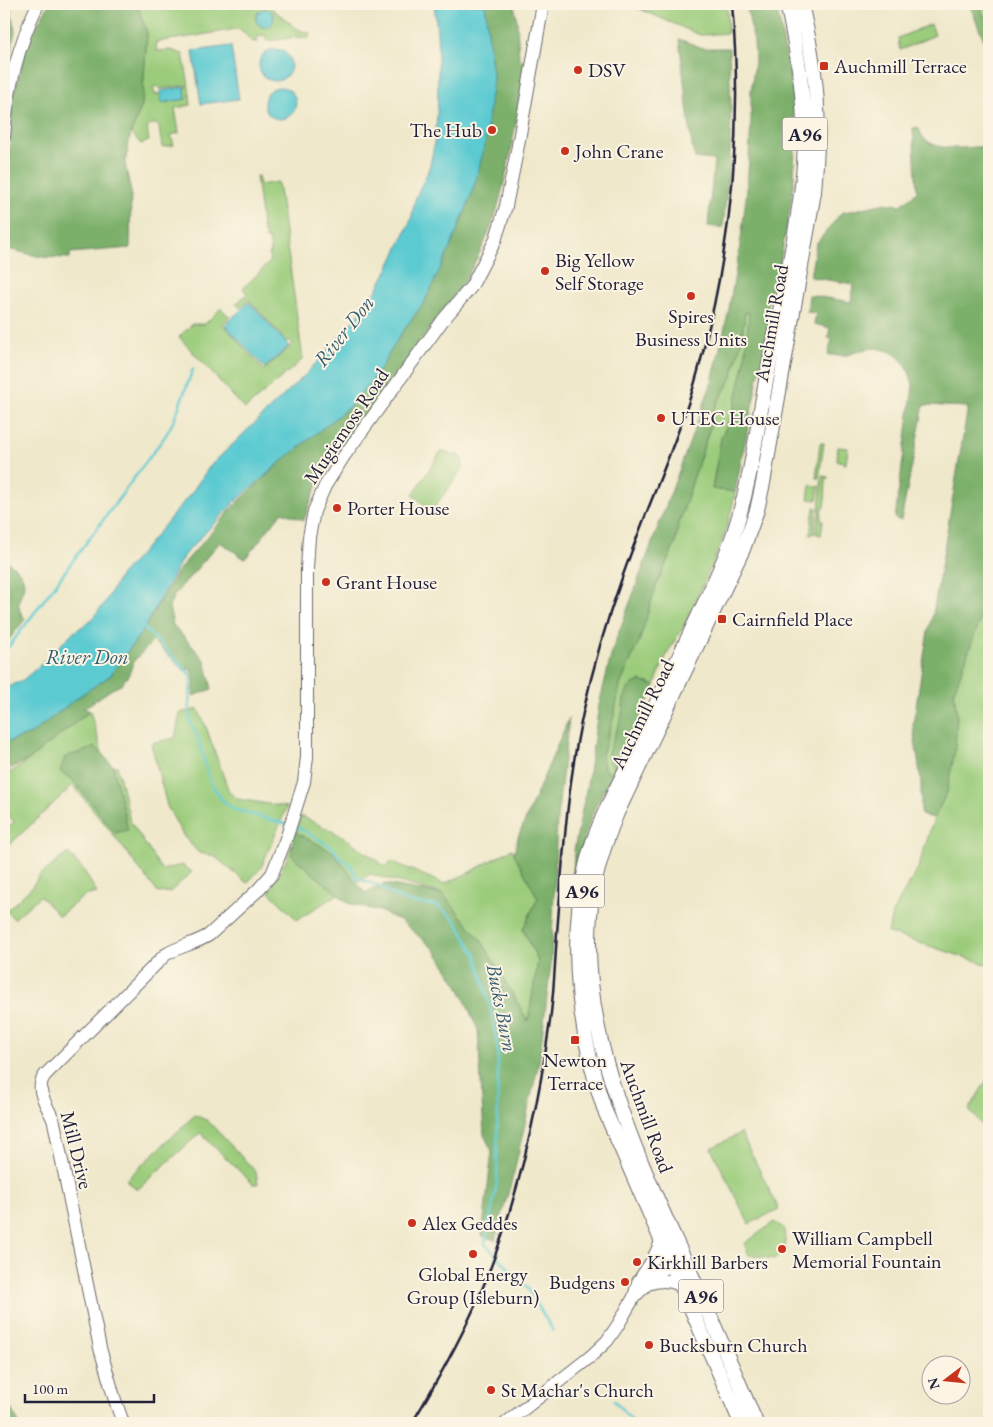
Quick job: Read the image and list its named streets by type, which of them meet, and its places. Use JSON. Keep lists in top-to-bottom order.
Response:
{
  "streets": {
    "main road": ["A96", "Auchmill Road"],
    "street": ["Mugiemoss Road", "Mill Drive"]
  },
  "crossings": [
    ["Mugiemoss Road", "Mill Drive"]
  ],
  "water": ["River Don", "Bucks Burn"],
  "places": {
    "transit": ["Auchmill Terrace", "Cairnfield Place", "Newton Terrace"],
    "other": [
      "DSV",
      "The Hub",
      "John Crane",
      "Big Yellow Self Storage",
      "Spires Business Units",
      "UTEC House",
      "Porter House",
      "Grant House",
      "Alex Geddes",
      "William Campbell Memorial Fountain",
      "Global Energy Group (Isleburn)",
      "Kirkhill Barbers",
      "Budgens",
      "Bucksburn Church",
      "St Machar's Church"
    ]
  },
  "scale_bar": "100 m",
  "north": "left"
}
